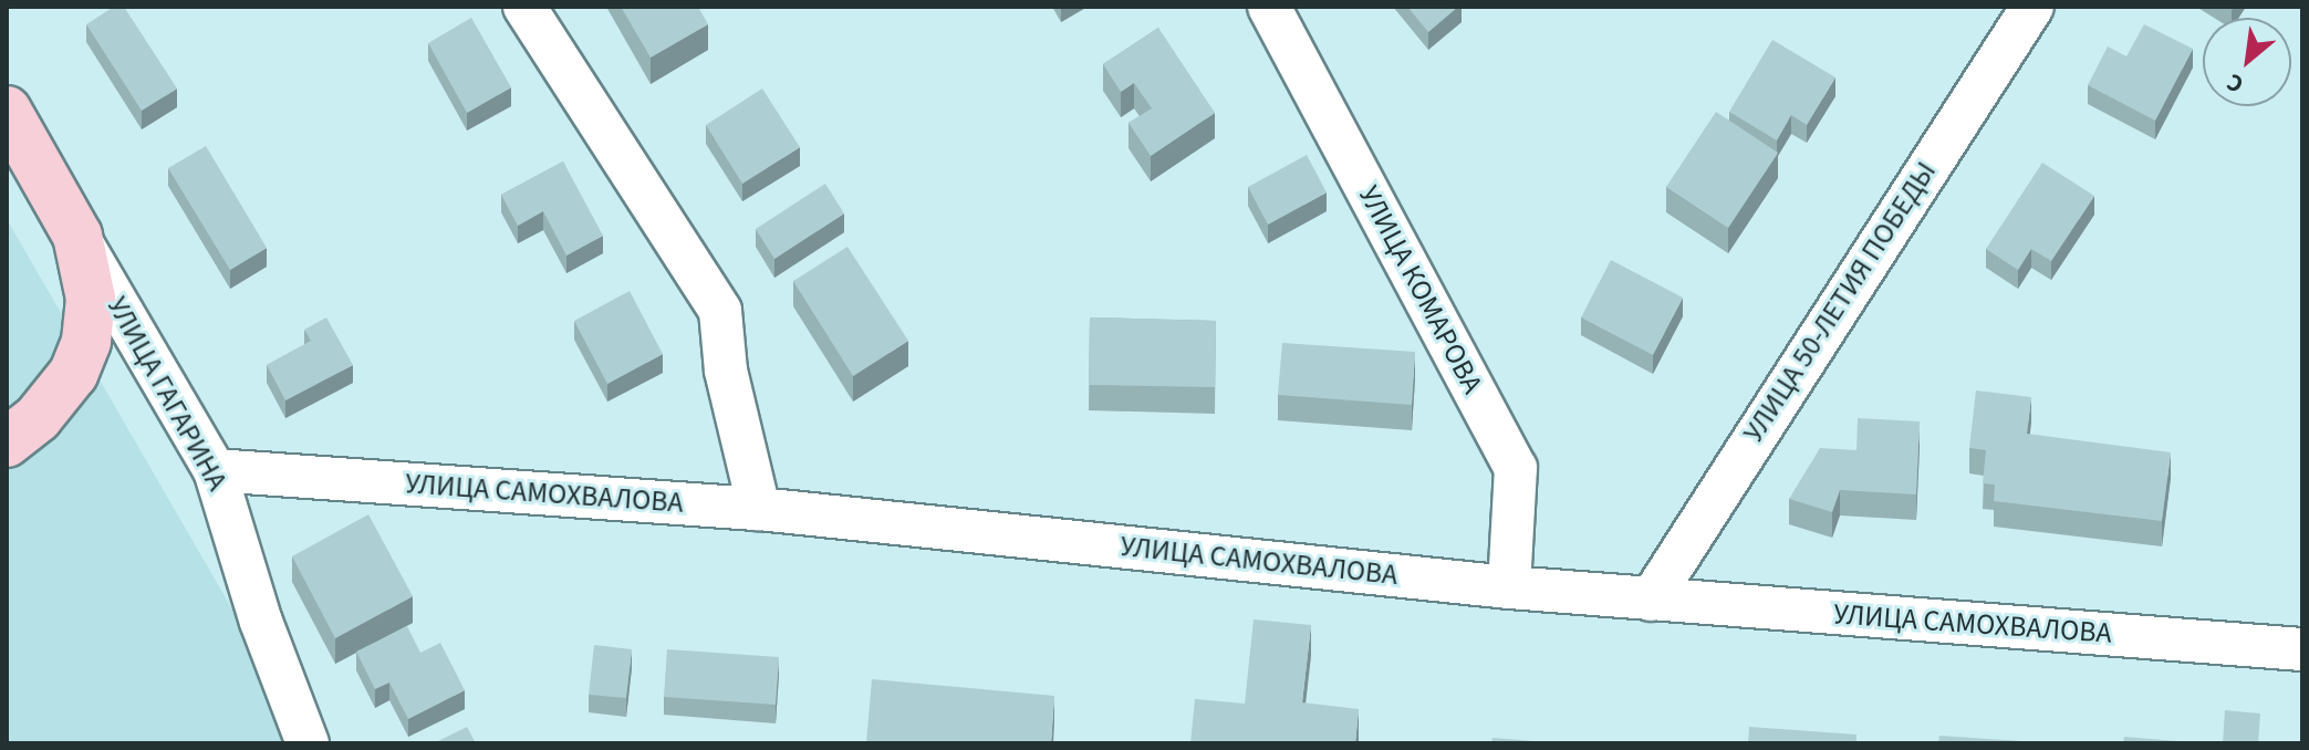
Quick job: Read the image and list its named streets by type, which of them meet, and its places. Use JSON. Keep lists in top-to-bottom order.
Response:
{
  "streets": {
    "street": [
      "УЛИЦА КОМАРОВА",
      "УЛИЦА 50-ЛЕТИЯ ПОБЕДЫ",
      "УЛИЦА ГАГАРИНА",
      "УЛИЦА САМОХВАЛОВА"
    ]
  },
  "crossings": [
    ["УЛИЦА КОМАРОВА", "УЛИЦА САМОХВАЛОВА"],
    ["УЛИЦА 50-ЛЕТИЯ ПОБЕДЫ", "УЛИЦА САМОХВАЛОВА"],
    ["УЛИЦА ГАГАРИНА", "УЛИЦА САМОХВАЛОВА"]
  ],
  "north": "bottom left"
}
